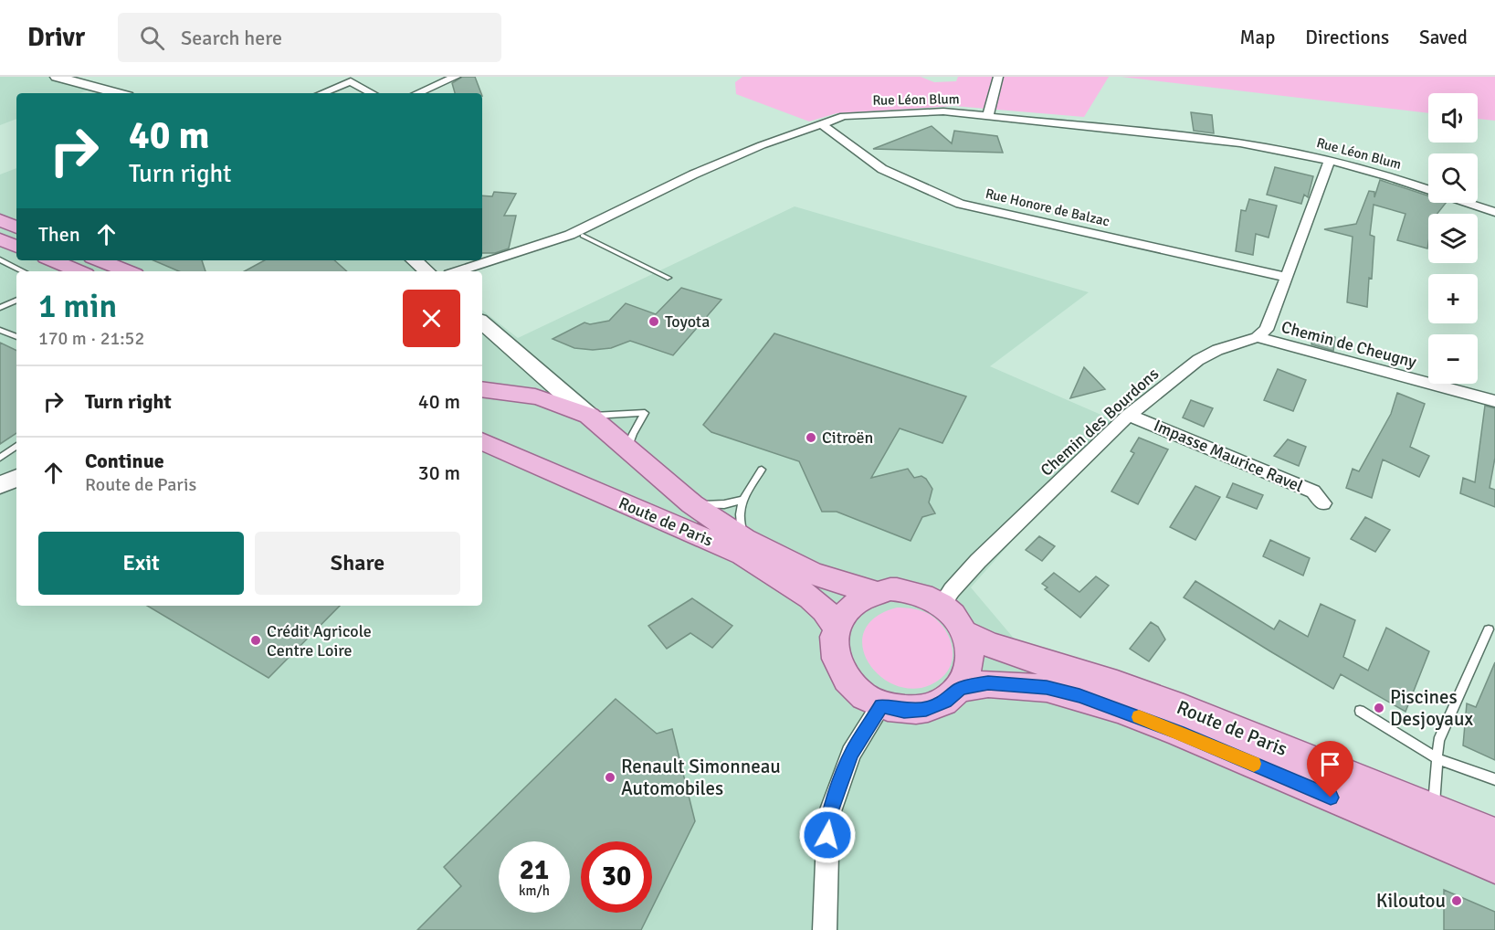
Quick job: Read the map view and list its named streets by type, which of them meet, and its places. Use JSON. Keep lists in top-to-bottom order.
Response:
{
  "streets": {
    "main road": ["Route de Paris"],
    "street": [
      "Rue Léon Blum",
      "Rue Honore de Balzac",
      "Chemin de Cheugny",
      "Chemin des Bourdons",
      "Impasse Maurice Ravel"
    ]
  },
  "crossings": [
    ["Rue Léon Blum", "Rue Honore de Balzac"],
    ["Chemin de Cheugny", "Chemin des Bourdons"],
    ["Chemin des Bourdons", "Impasse Maurice Ravel"],
    ["Chemin des Bourdons", "Route de Paris"]
  ],
  "places": [
    "Toyota",
    "Citroën",
    "Crédit Agricole Centre Loire",
    "Piscines Desjoyaux",
    "Renault Simonneau Automobiles",
    "Kiloutou"
  ],
  "page": {
    "header": "Drivr",
    "search": "Search here",
    "nav": ["Map", "Directions", "Saved"],
    "map_buttons": ["+", "−"],
    "turn": ["40 m", "Turn right"],
    "then": "Then",
    "heading": ["1 min", "170 m · 21:52"],
    "list": [
      {
        "name": "Turn right",
        "value": "40 m"
      },
      {
        "name": "Continue",
        "note": "Route de Paris",
        "value": "30 m"
      }
    ],
    "buttons": ["Exit", "Share"],
    "speed": "21 km/h",
    "limit": "30"
  }
}
